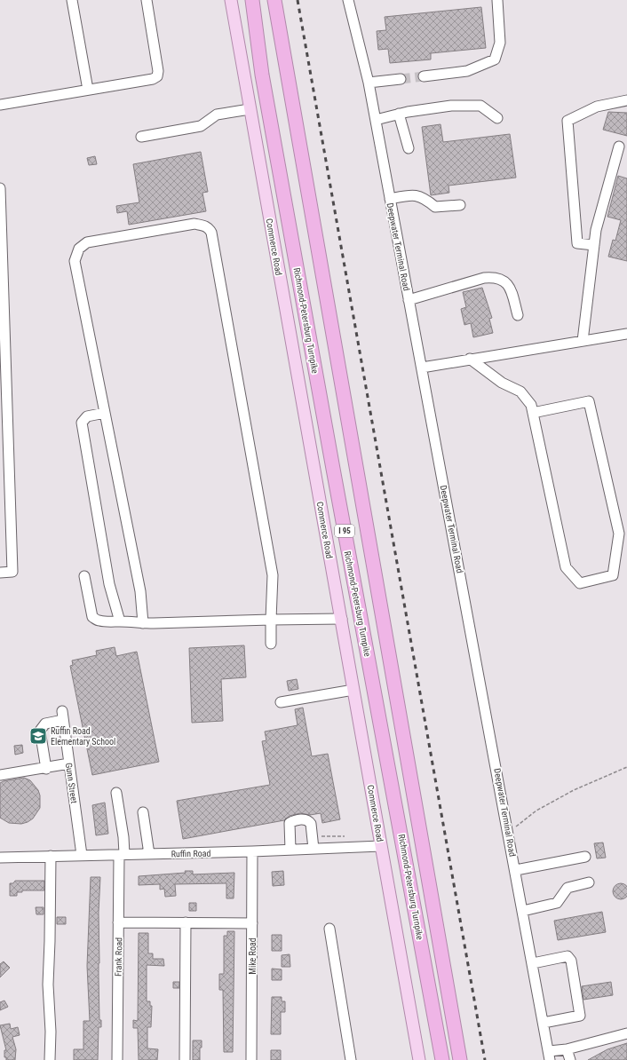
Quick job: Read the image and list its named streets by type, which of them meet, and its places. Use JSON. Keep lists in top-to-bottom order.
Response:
{
  "streets": {
    "highway": ["Richmond-Petersburg Turnpike", "I 95"],
    "main road": ["Commerce Road"],
    "street": [
      "Deepwater Terminal Road",
      "Gunn Street",
      "Ruffin Road",
      "Mike Road",
      "Frank Road"
    ]
  },
  "crossings": [
    ["Commerce Road", "Ruffin Road"],
    ["Gunn Street", "Ruffin Road"],
    ["Ruffin Road", "Mike Road"],
    ["Ruffin Road", "Frank Road"]
  ],
  "places": {
    "school or university": ["Ruffin Road Elementary School"]
  }
}
